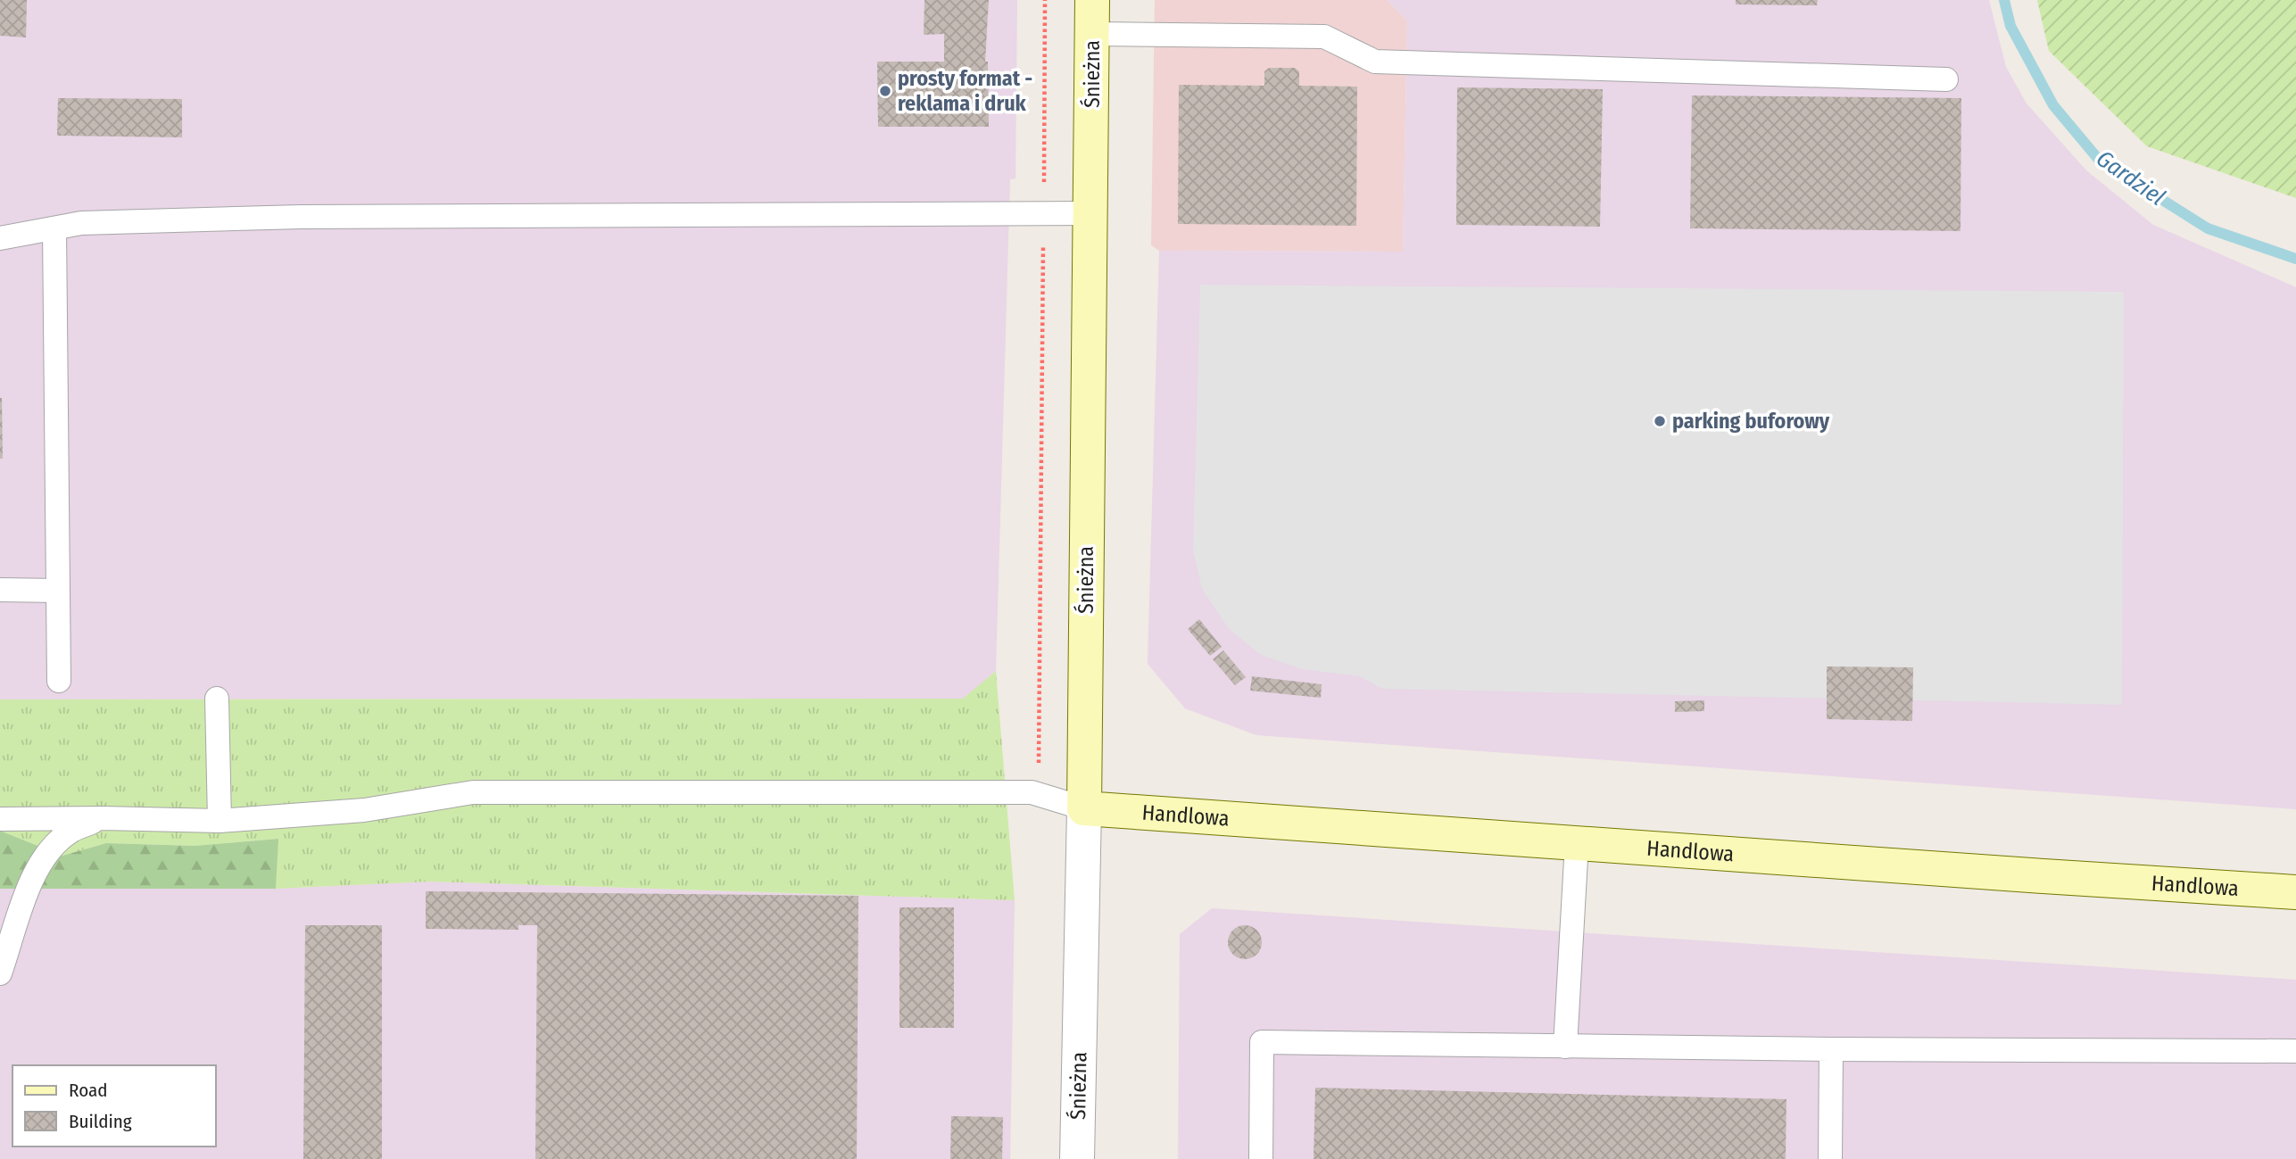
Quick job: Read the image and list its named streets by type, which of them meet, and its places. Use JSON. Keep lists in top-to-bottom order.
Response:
{
  "streets": {
    "street": ["Śnieżna", "Handlowa"]
  },
  "crossings": [
    ["Śnieżna", "Handlowa"]
  ],
  "water": ["Gardziel"],
  "places": ["prosty format - reklama i druk", "parking buforowy"],
  "legend": ["Road", "Building"]
}
